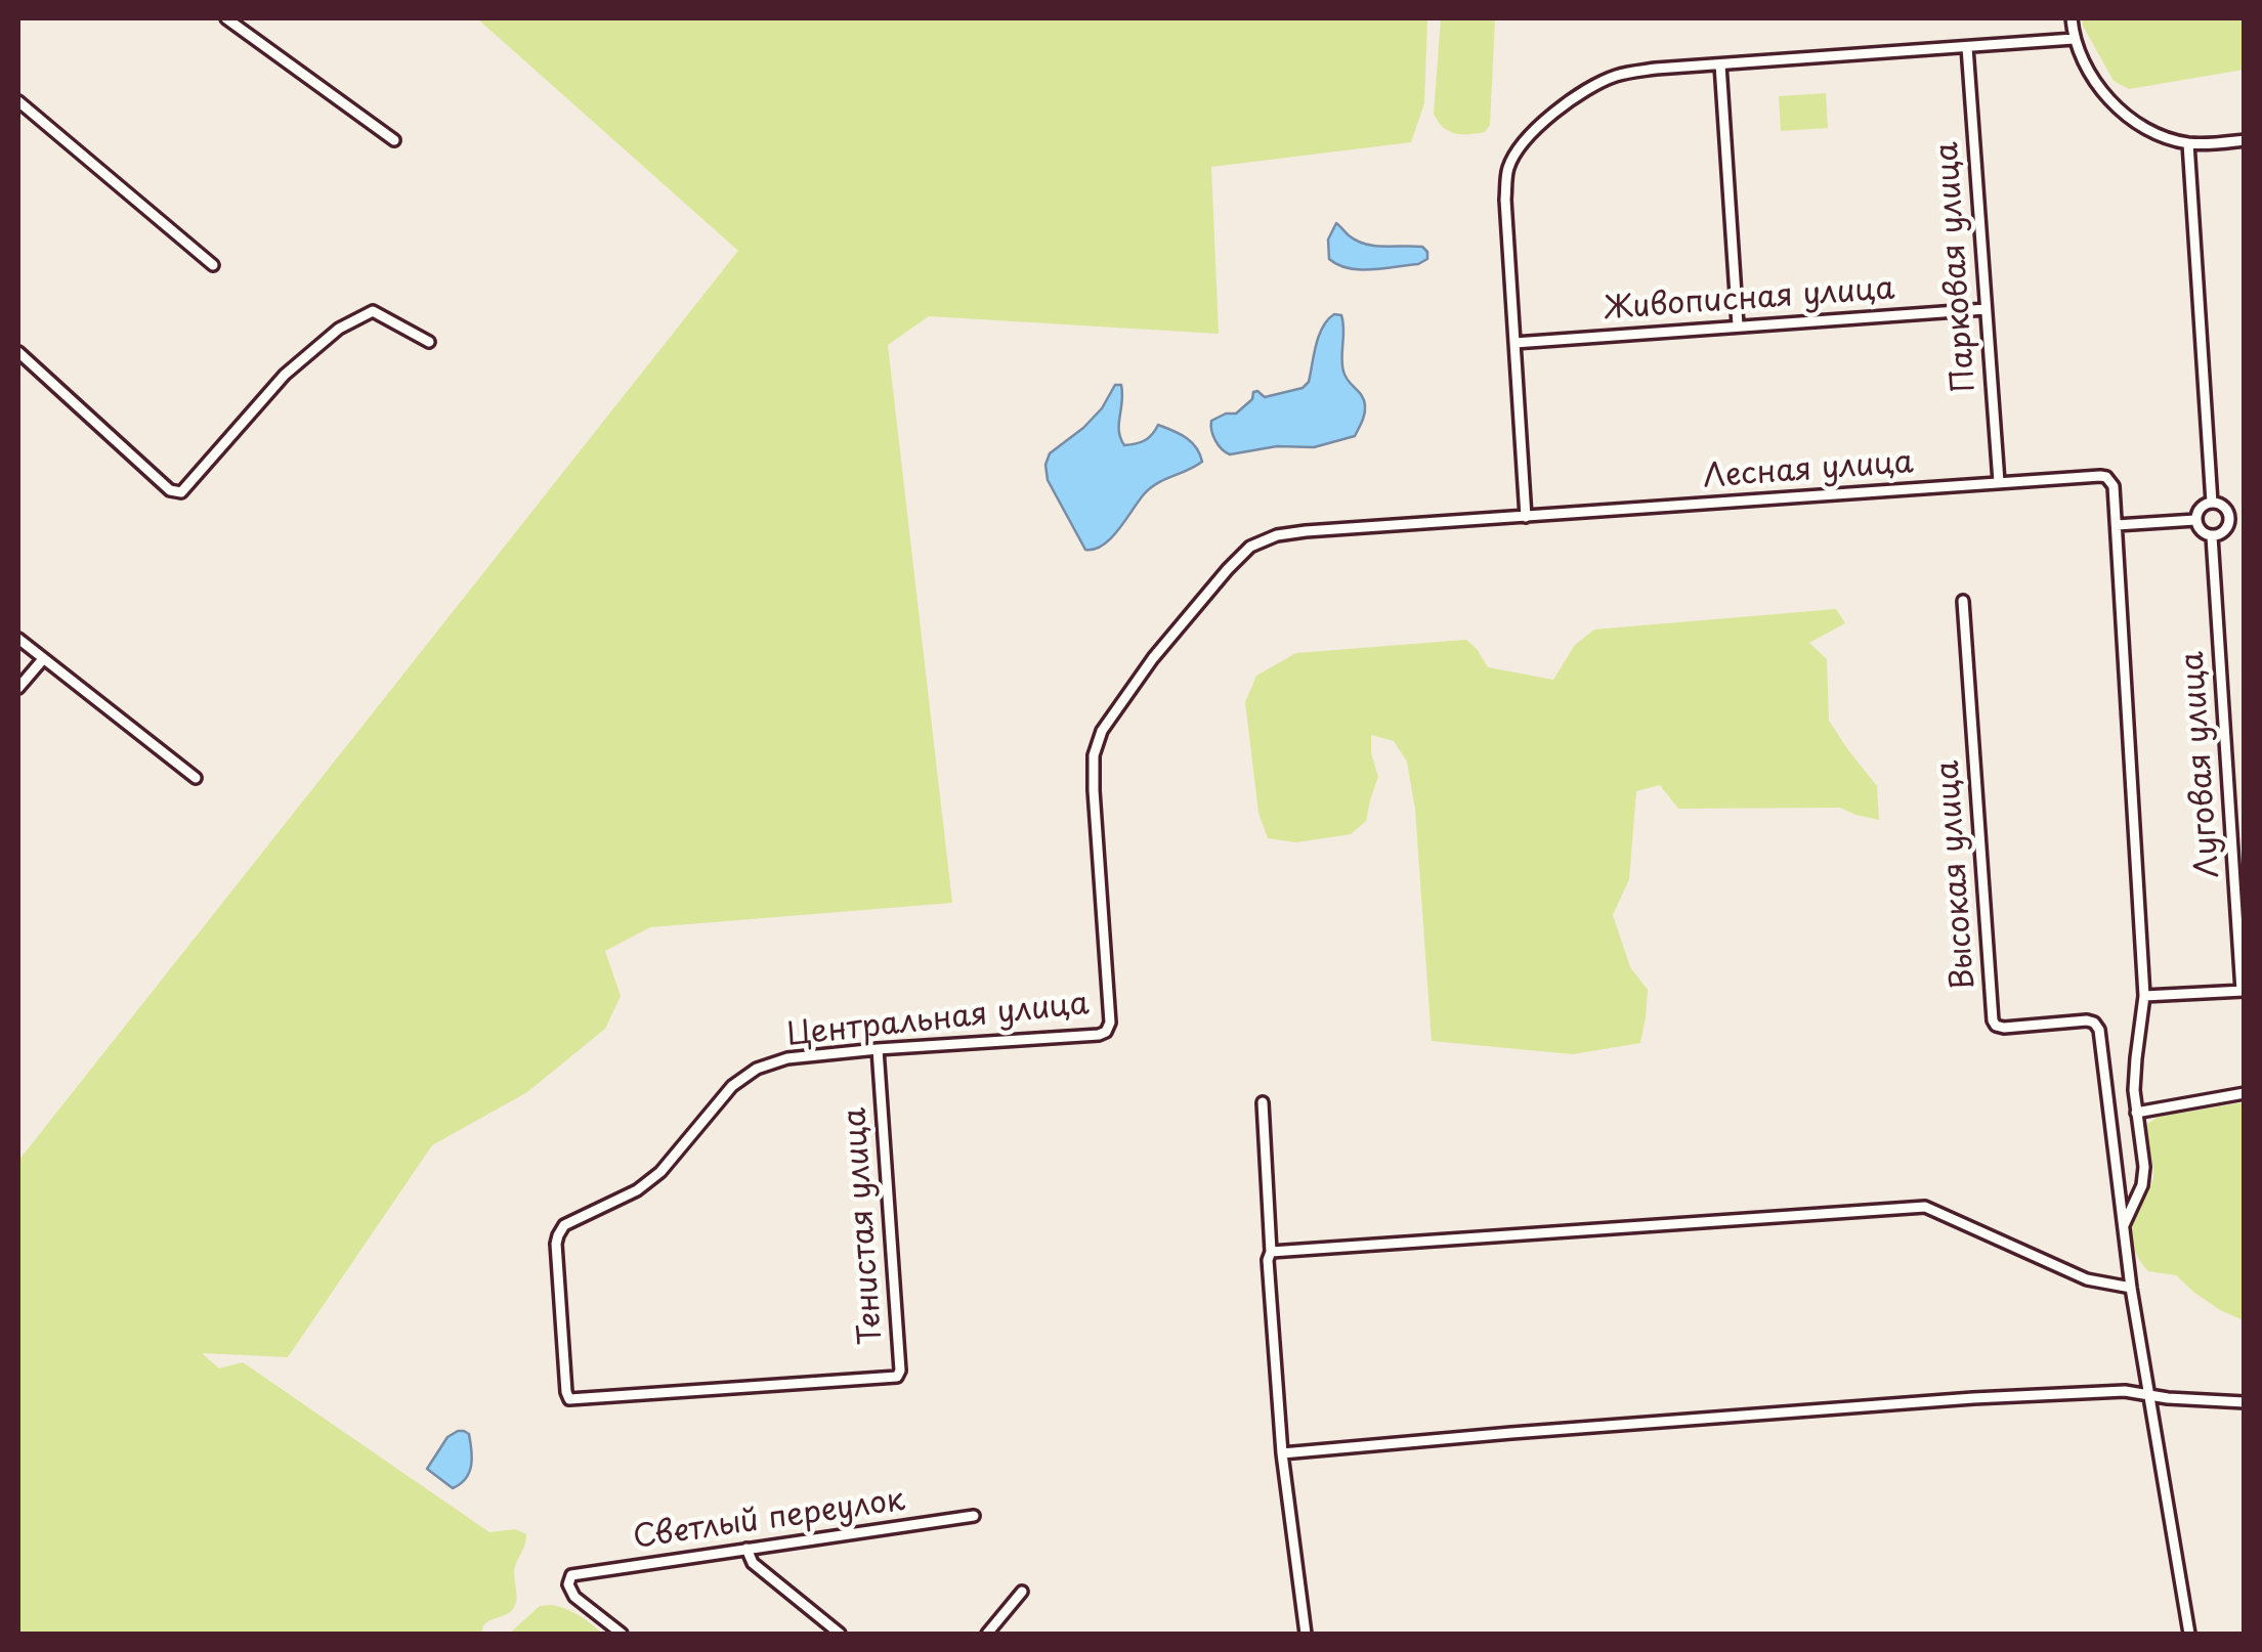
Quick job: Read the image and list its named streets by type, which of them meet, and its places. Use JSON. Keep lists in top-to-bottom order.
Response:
{
  "streets": {
    "street": [
      "Парковая улица",
      "Живописная улица",
      "Лесная улица",
      "Луговая улица",
      "Высокая улица",
      "Центральная улица",
      "Тенистая улица",
      "Светлый переулок"
    ]
  },
  "crossings": [
    ["Парковая улица", "Живописная улица"],
    ["Парковая улица", "Лесная улица"],
    ["Лесная улица", "Центральная улица"],
    ["Центральная улица", "Тенистая улица"]
  ]
}
